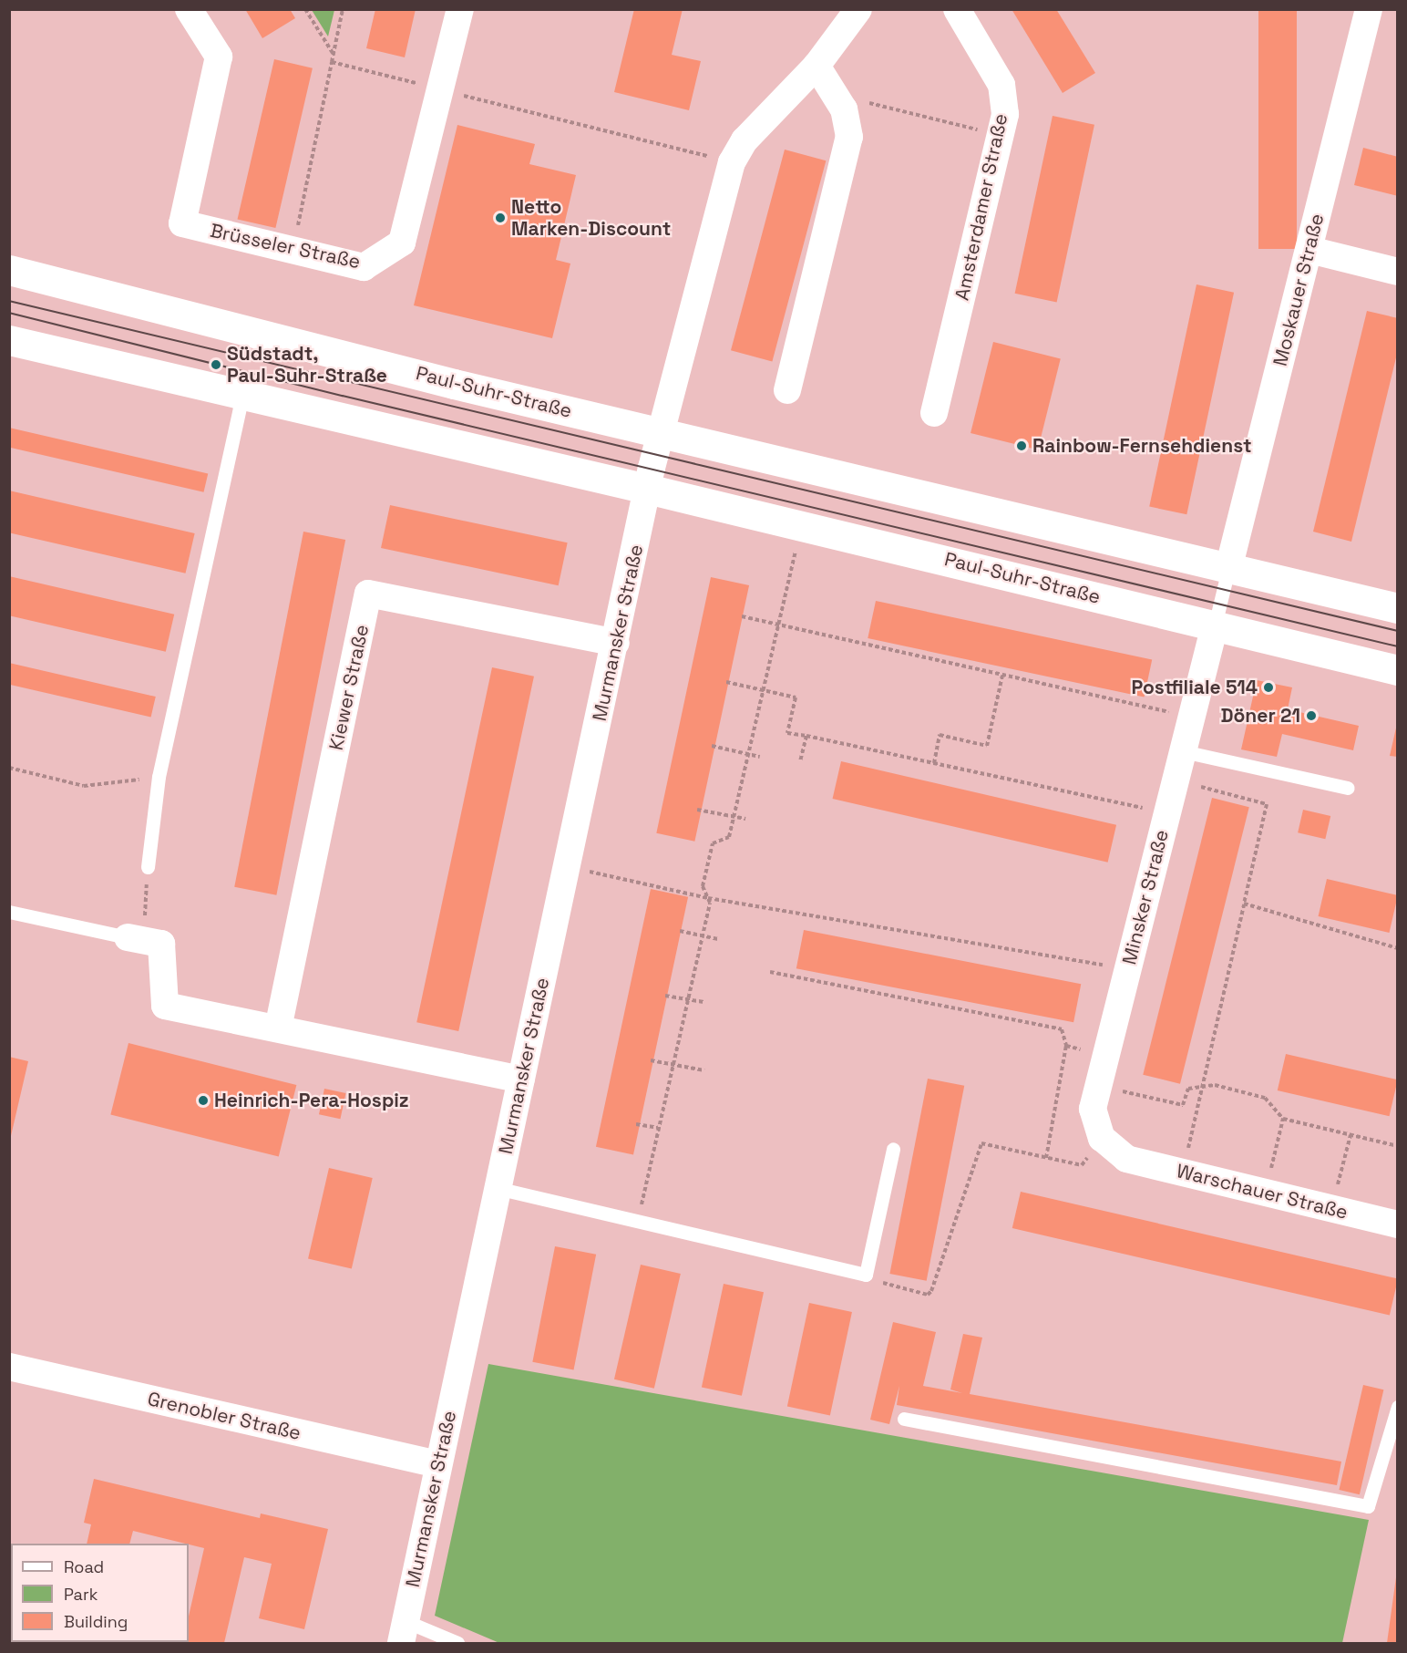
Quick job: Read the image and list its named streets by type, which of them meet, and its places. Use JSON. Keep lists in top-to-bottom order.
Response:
{
  "streets": {
    "street": [
      "Amsterdamer Straße",
      "Brüsseler Straße",
      "Moskauer Straße",
      "Paul-Suhr-Straße",
      "Murmansker Straße",
      "Kiewer Straße",
      "Minsker Straße",
      "Warschauer Straße",
      "Grenobler Straße"
    ]
  },
  "crossings": [
    ["Moskauer Straße", "Paul-Suhr-Straße"],
    ["Paul-Suhr-Straße", "Murmansker Straße"],
    ["Paul-Suhr-Straße", "Minsker Straße"],
    ["Murmansker Straße", "Kiewer Straße"],
    ["Murmansker Straße", "Grenobler Straße"],
    ["Minsker Straße", "Warschauer Straße"]
  ],
  "places": [
    "Netto Marken-Discount",
    "Südstadt, Paul-Suhr-Straße",
    "Rainbow-Fernsehdienst",
    "Postfiliale 514",
    "Döner 21",
    "Heinrich-Pera-Hospiz"
  ],
  "legend": ["Road", "Park", "Building"]
}
